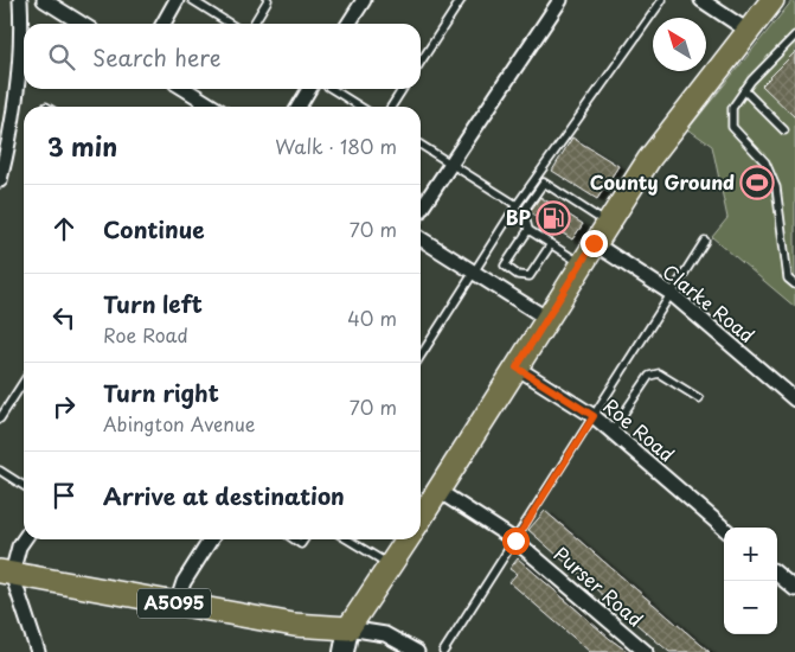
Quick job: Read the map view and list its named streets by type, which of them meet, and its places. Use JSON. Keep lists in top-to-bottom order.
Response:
{
  "streets": {
    "main road": ["A5095"],
    "street": ["Clarke Road", "Roe Road", "Purser Road"]
  },
  "places": {
    "sports": ["County Ground"],
    "fuel station": ["BP"]
  },
  "north": "top left",
  "page": {
    "search": "Search here",
    "heading": ["3 min", "Walk · 180 m"],
    "list": [
      ["Continue", "70 m"],
      ["Turn left", "Roe Road", "40 m"],
      ["Turn right", "Abington Avenue", "70 m"],
      "Arrive at destination"
    ],
    "map_buttons": ["+", "−"]
  }
}
